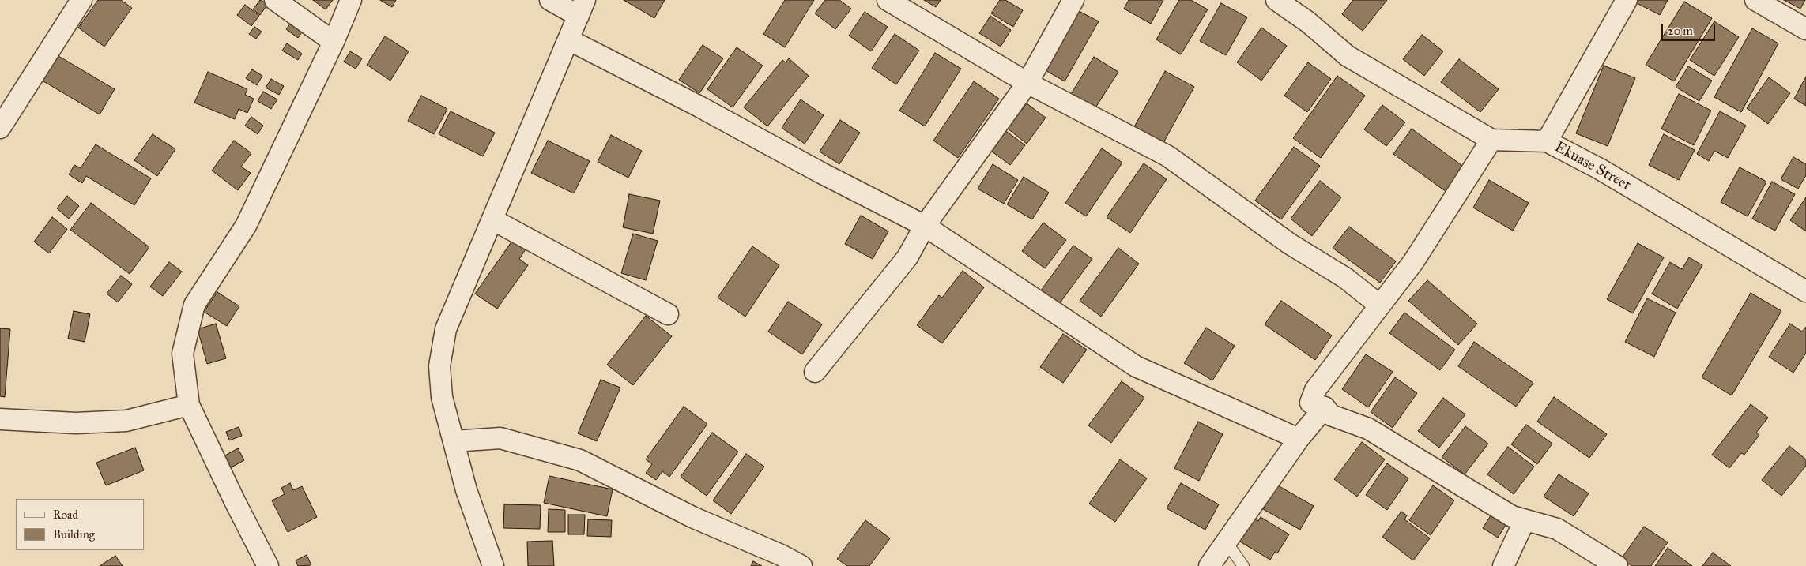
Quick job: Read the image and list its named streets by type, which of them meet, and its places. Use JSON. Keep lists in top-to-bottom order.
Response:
{
  "streets": {
    "street": ["Ekuase Street"]
  },
  "legend": ["Road", "Building"],
  "scale_bar": "20 m"
}
